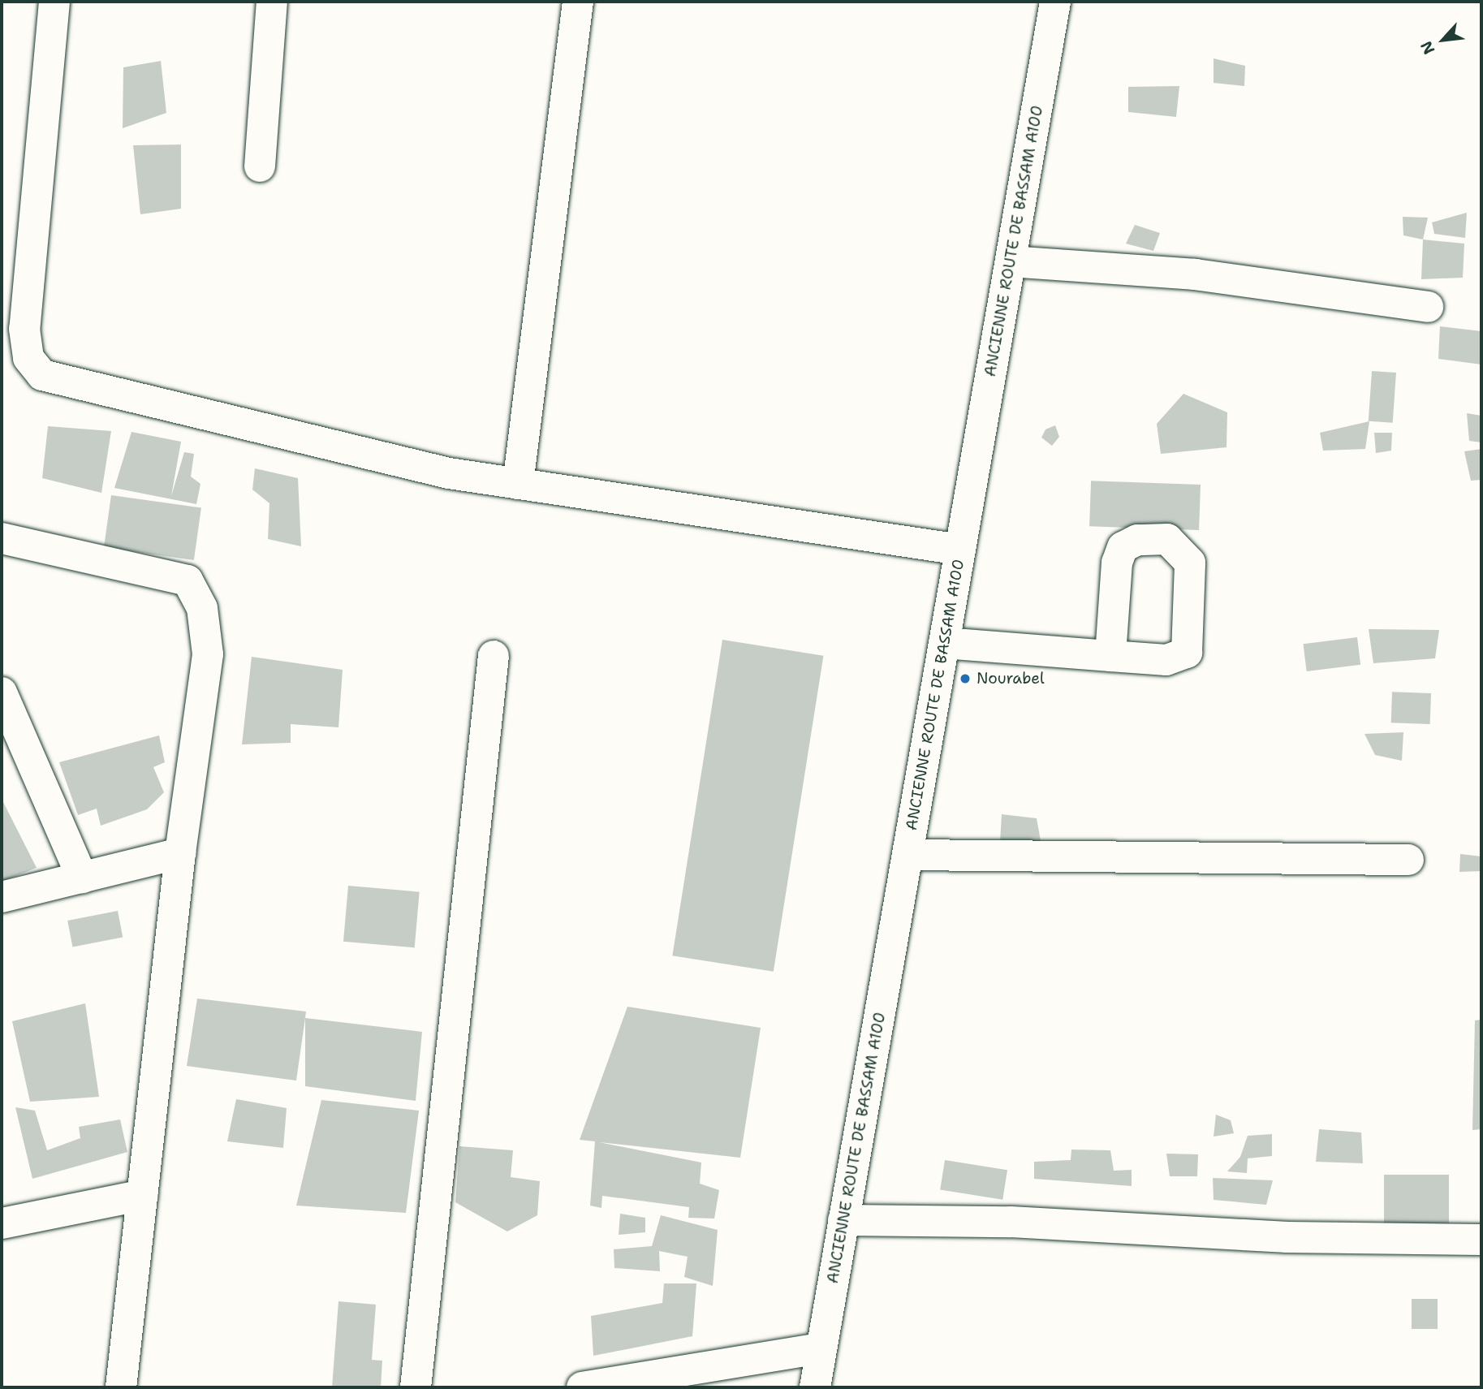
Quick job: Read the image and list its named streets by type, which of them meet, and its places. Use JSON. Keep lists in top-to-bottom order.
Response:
{
  "streets": {
    "street": ["ANCIENNE ROUTE DE BASSAM A100"]
  },
  "places": ["Nourabel"],
  "north": "bottom left"
}
